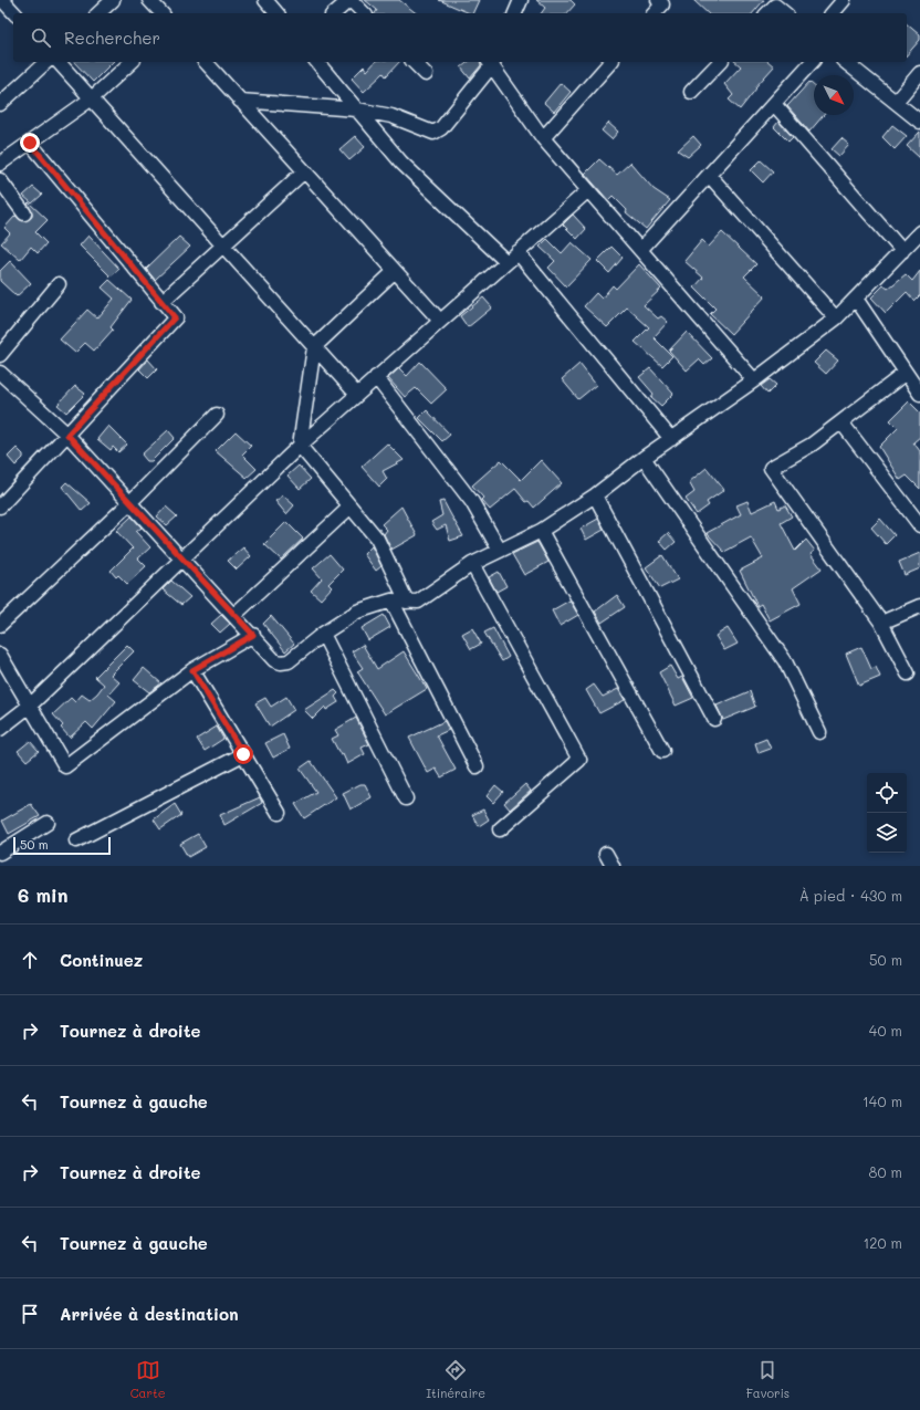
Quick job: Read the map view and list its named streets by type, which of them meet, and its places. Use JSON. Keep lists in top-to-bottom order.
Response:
{
  "scale_bar": "50 m",
  "north": "bottom right",
  "page": {
    "search": "Rechercher",
    "scale": "50 m",
    "heading": ["6 min", "À pied · 430 m"],
    "list": [
      ["Continuez", "50 m"],
      ["Tournez à droite", "40 m"],
      ["Tournez à gauche", "140 m"],
      ["Tournez à droite", "80 m"],
      ["Tournez à gauche", "120 m"],
      "Arrivée à destination"
    ],
    "nav": ["Carte", "Itinéraire", "Favoris"]
  }
}
